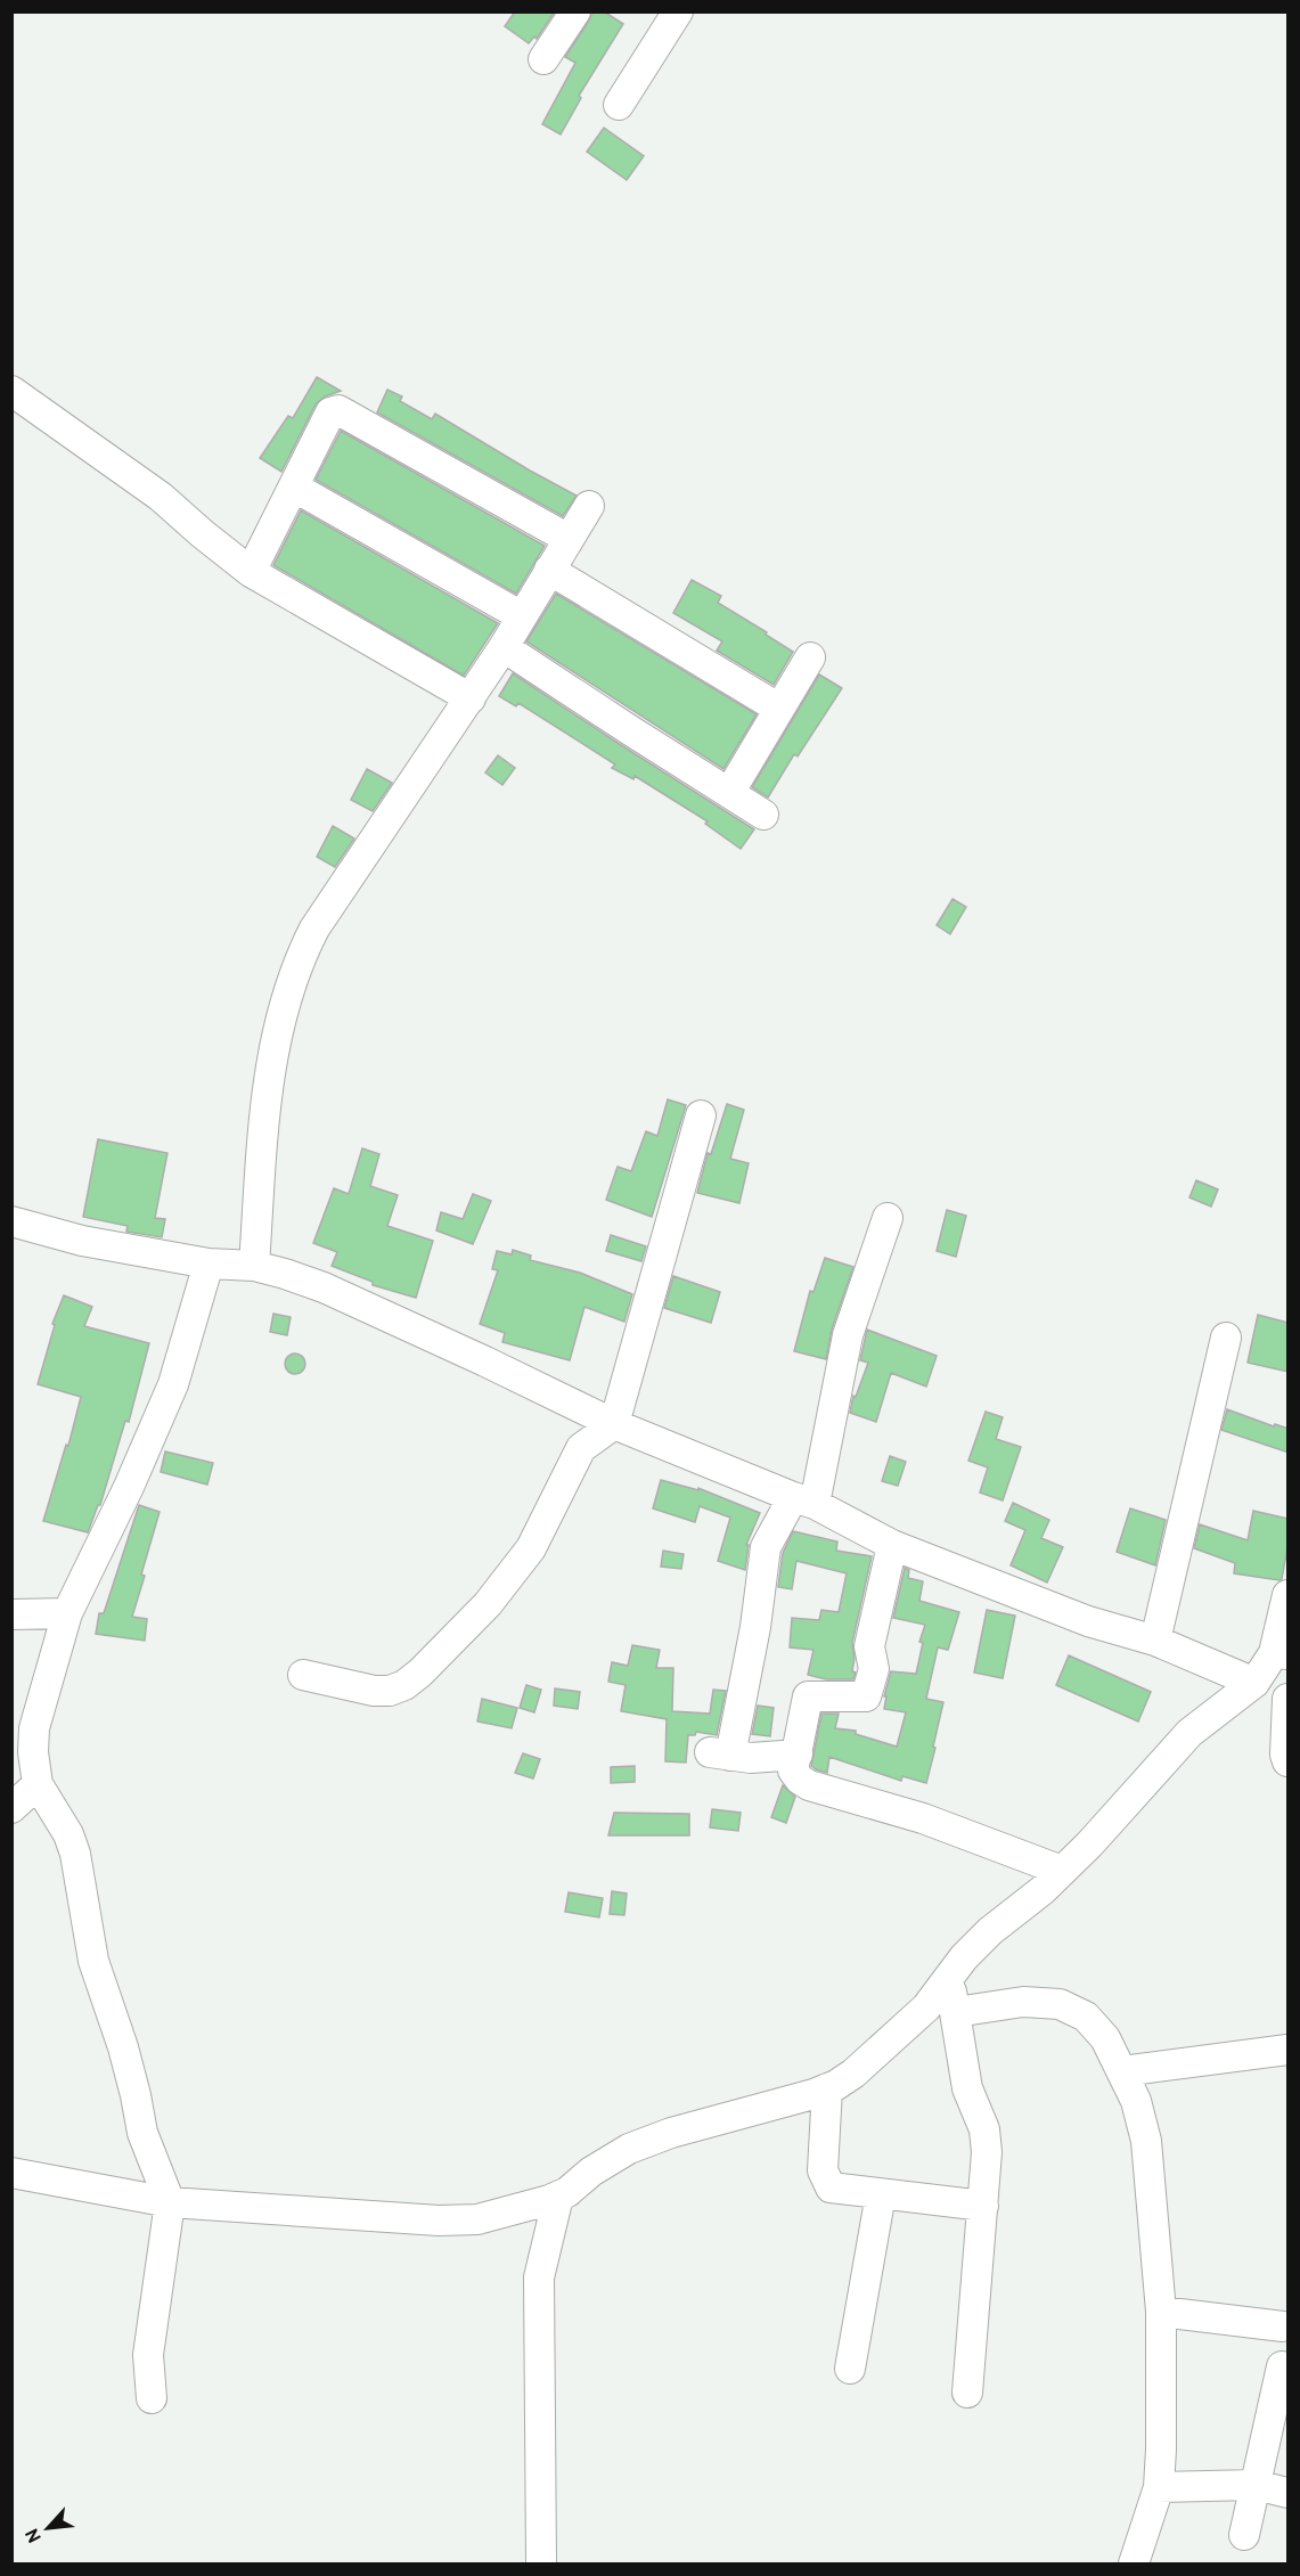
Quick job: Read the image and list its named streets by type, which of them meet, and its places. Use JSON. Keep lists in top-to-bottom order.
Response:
{
  "north": "bottom left"
}
